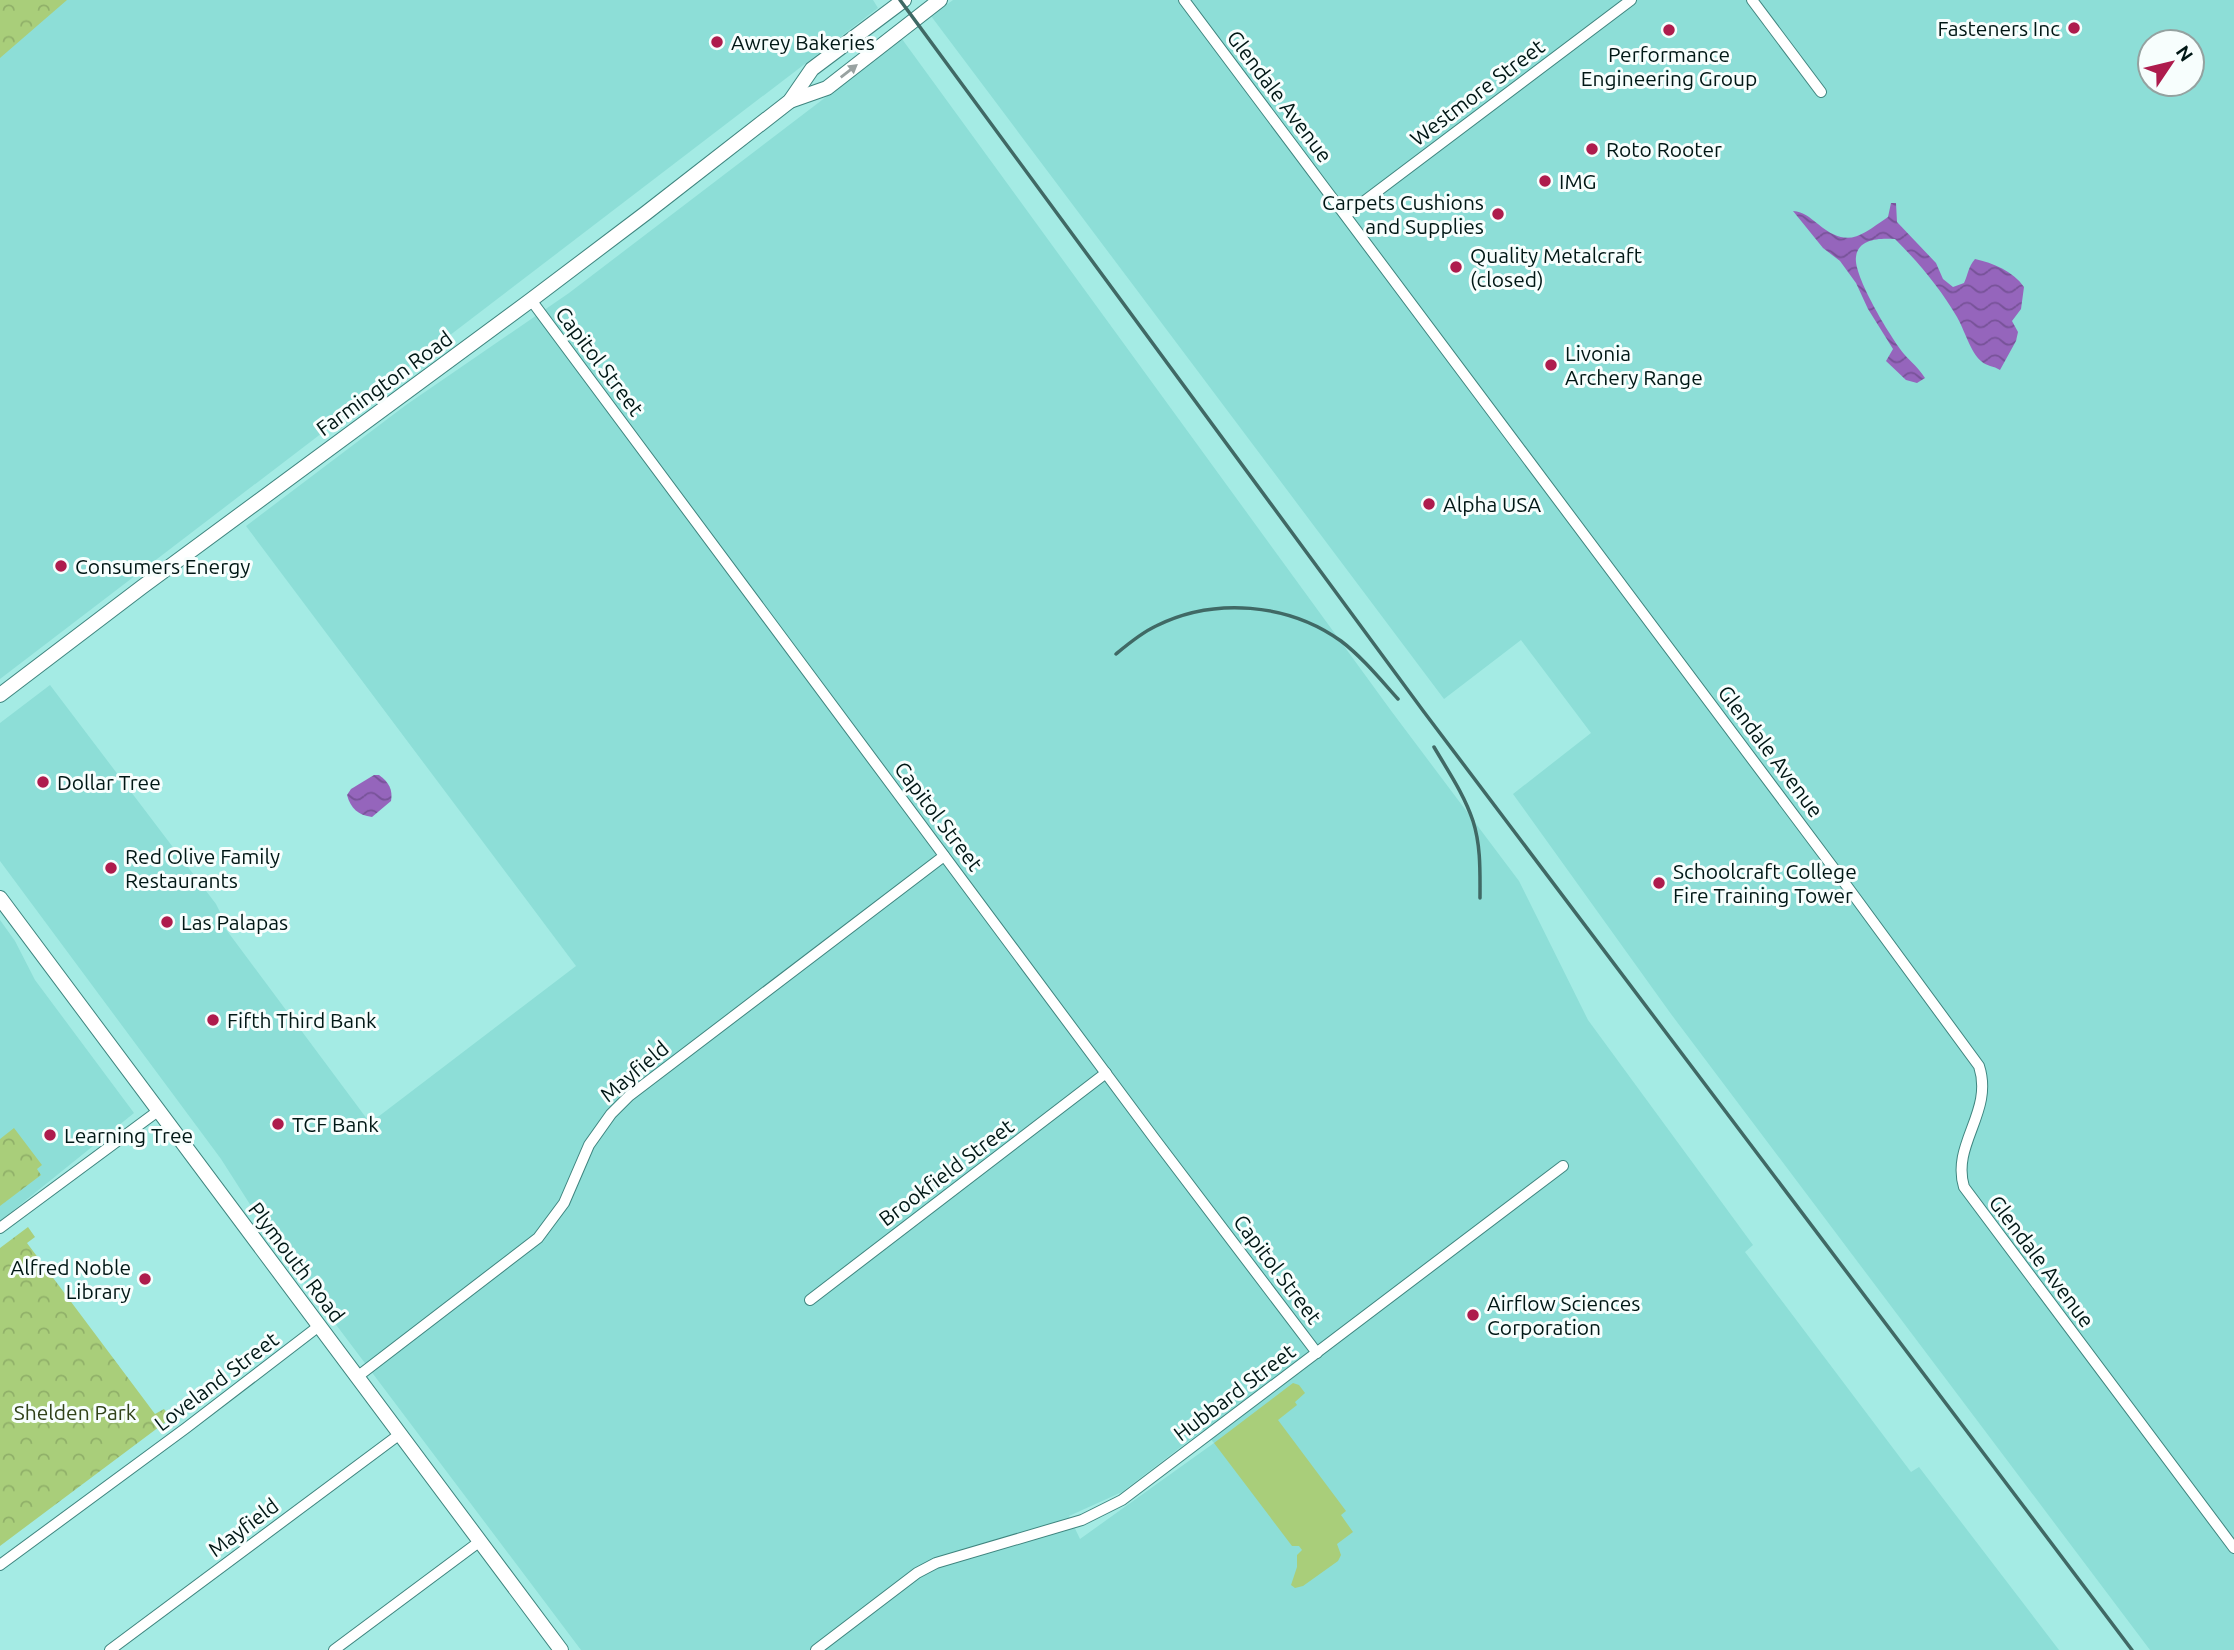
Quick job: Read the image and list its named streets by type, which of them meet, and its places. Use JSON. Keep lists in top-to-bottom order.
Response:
{
  "streets": {
    "main road": ["Farmington Road", "Plymouth Road"],
    "street": [
      "Westmore Street",
      "Glendale Avenue",
      "Capitol Street",
      "Mayfield",
      "Brookfield Street",
      "Loveland Street",
      "Hubbard Street"
    ]
  },
  "crossings": [
    ["Westmore Street", "Glendale Avenue"],
    ["Capitol Street", "Farmington Road"],
    ["Capitol Street", "Mayfield"],
    ["Capitol Street", "Brookfield Street"],
    ["Capitol Street", "Hubbard Street"],
    ["Mayfield", "Plymouth Road"],
    ["Plymouth Road", "Loveland Street"]
  ],
  "parks": ["Shelden Park"],
  "places": [
    "Fasteners Inc",
    "Performance Engineering Group",
    "Awrey Bakeries",
    "Roto Rooter",
    "IMG",
    "Carpets Cushions and Supplies",
    "Quality Metalcraft (closed)",
    "Livonia Archery Range",
    "Alpha USA",
    "Consumers Energy",
    "Dollar Tree",
    "Red Olive Family Restaurants",
    "Schoolcraft College Fire Training Tower",
    "Las Palapas",
    "Fifth Third Bank",
    "TCF Bank",
    "Learning Tree",
    "Alfred Noble Library",
    "Airflow Sciences Corporation"
  ],
  "north": "top right"
}
